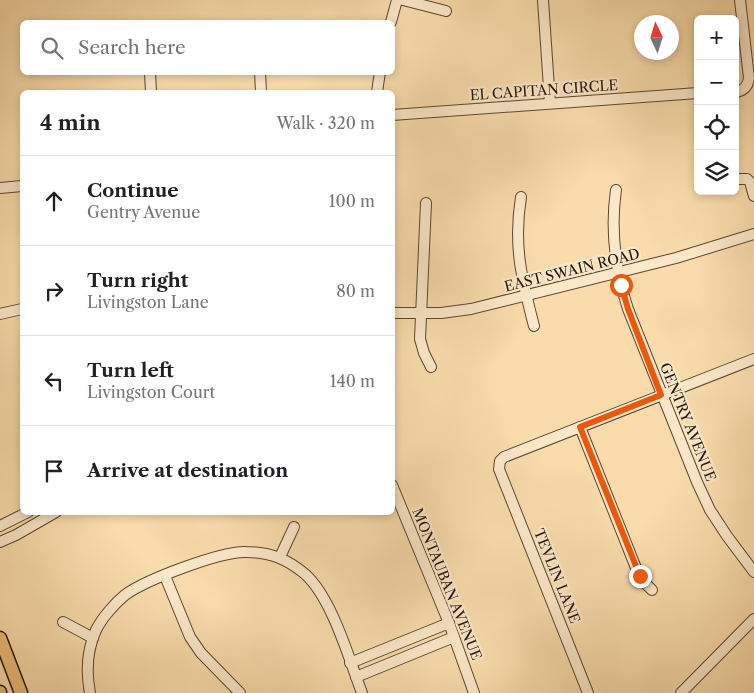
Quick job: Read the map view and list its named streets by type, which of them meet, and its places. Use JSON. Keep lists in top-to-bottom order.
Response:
{
  "streets": {
    "street": [
      "EL CAPITAN CIRCLE",
      "EAST SWAIN ROAD",
      "GENTRY AVENUE",
      "TEVLIN LANE",
      "MONTAUBAN AVENUE"
    ]
  },
  "crossings": [
    ["EAST SWAIN ROAD", "GENTRY AVENUE"]
  ],
  "north": "top",
  "page": {
    "map_buttons": ["+", "−"],
    "search": "Search here",
    "heading": ["4 min", "Walk · 320 m"],
    "list": [
      ["Continue", "Gentry Avenue", "100 m"],
      ["Turn right", "Livingston Lane", "80 m"],
      ["Turn left", "Livingston Court", "140 m"],
      "Arrive at destination"
    ]
  }
}
